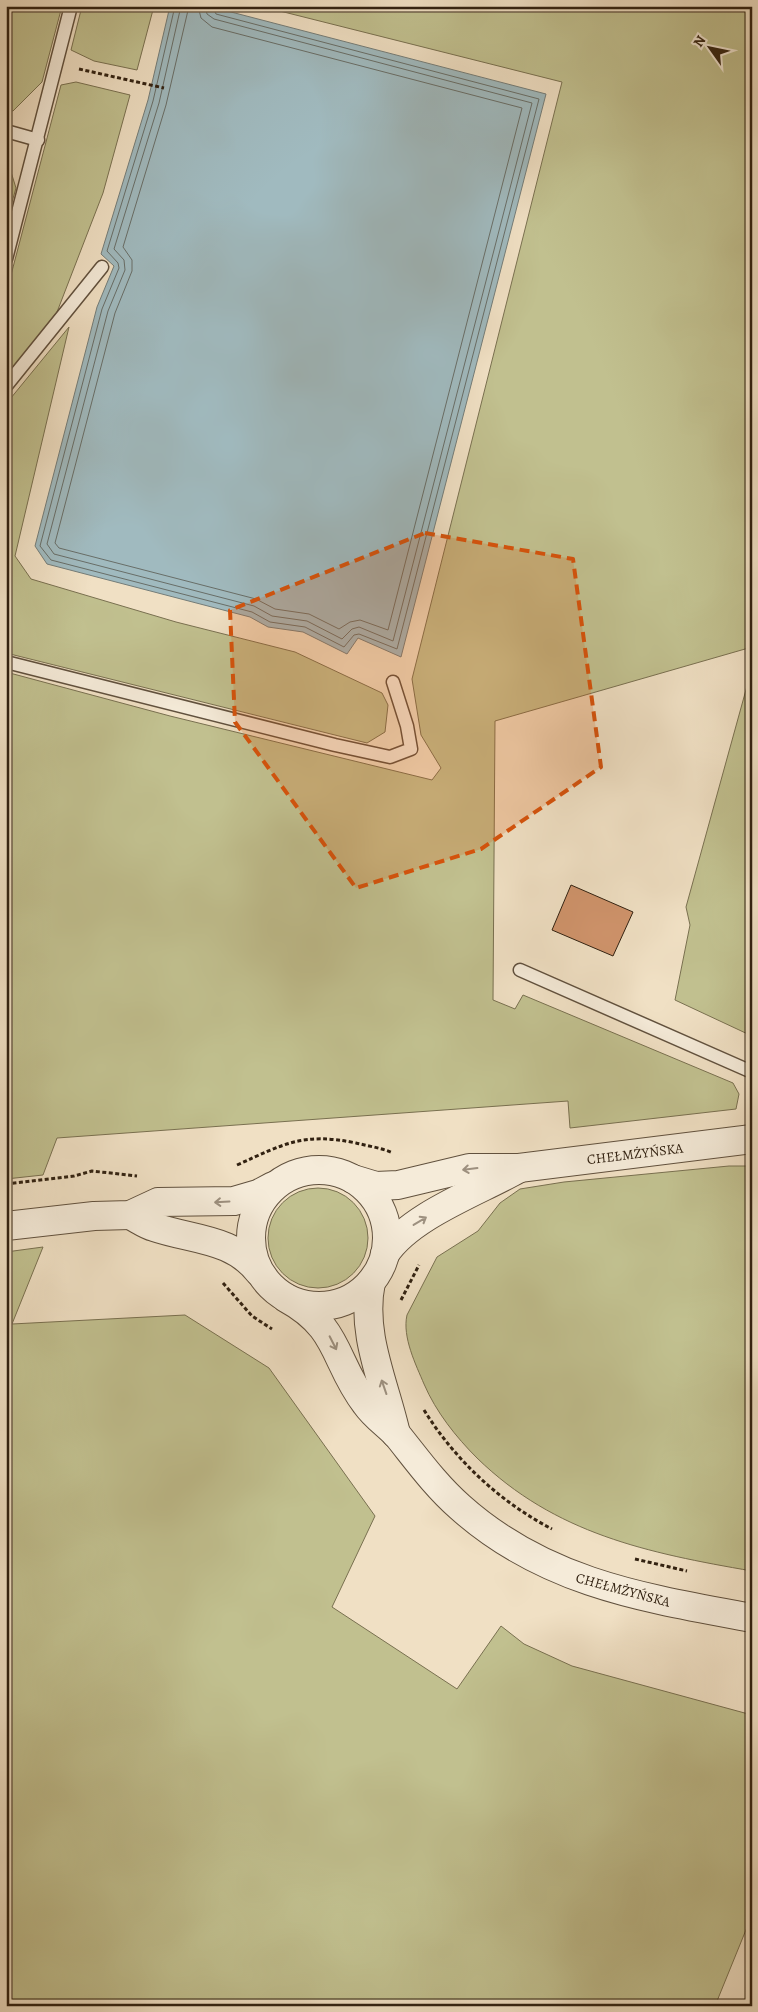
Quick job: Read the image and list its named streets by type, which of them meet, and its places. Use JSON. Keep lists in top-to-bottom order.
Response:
{
  "streets": {
    "street": ["CHEŁMŻYŃSKA"]
  },
  "north": "top left"
}
